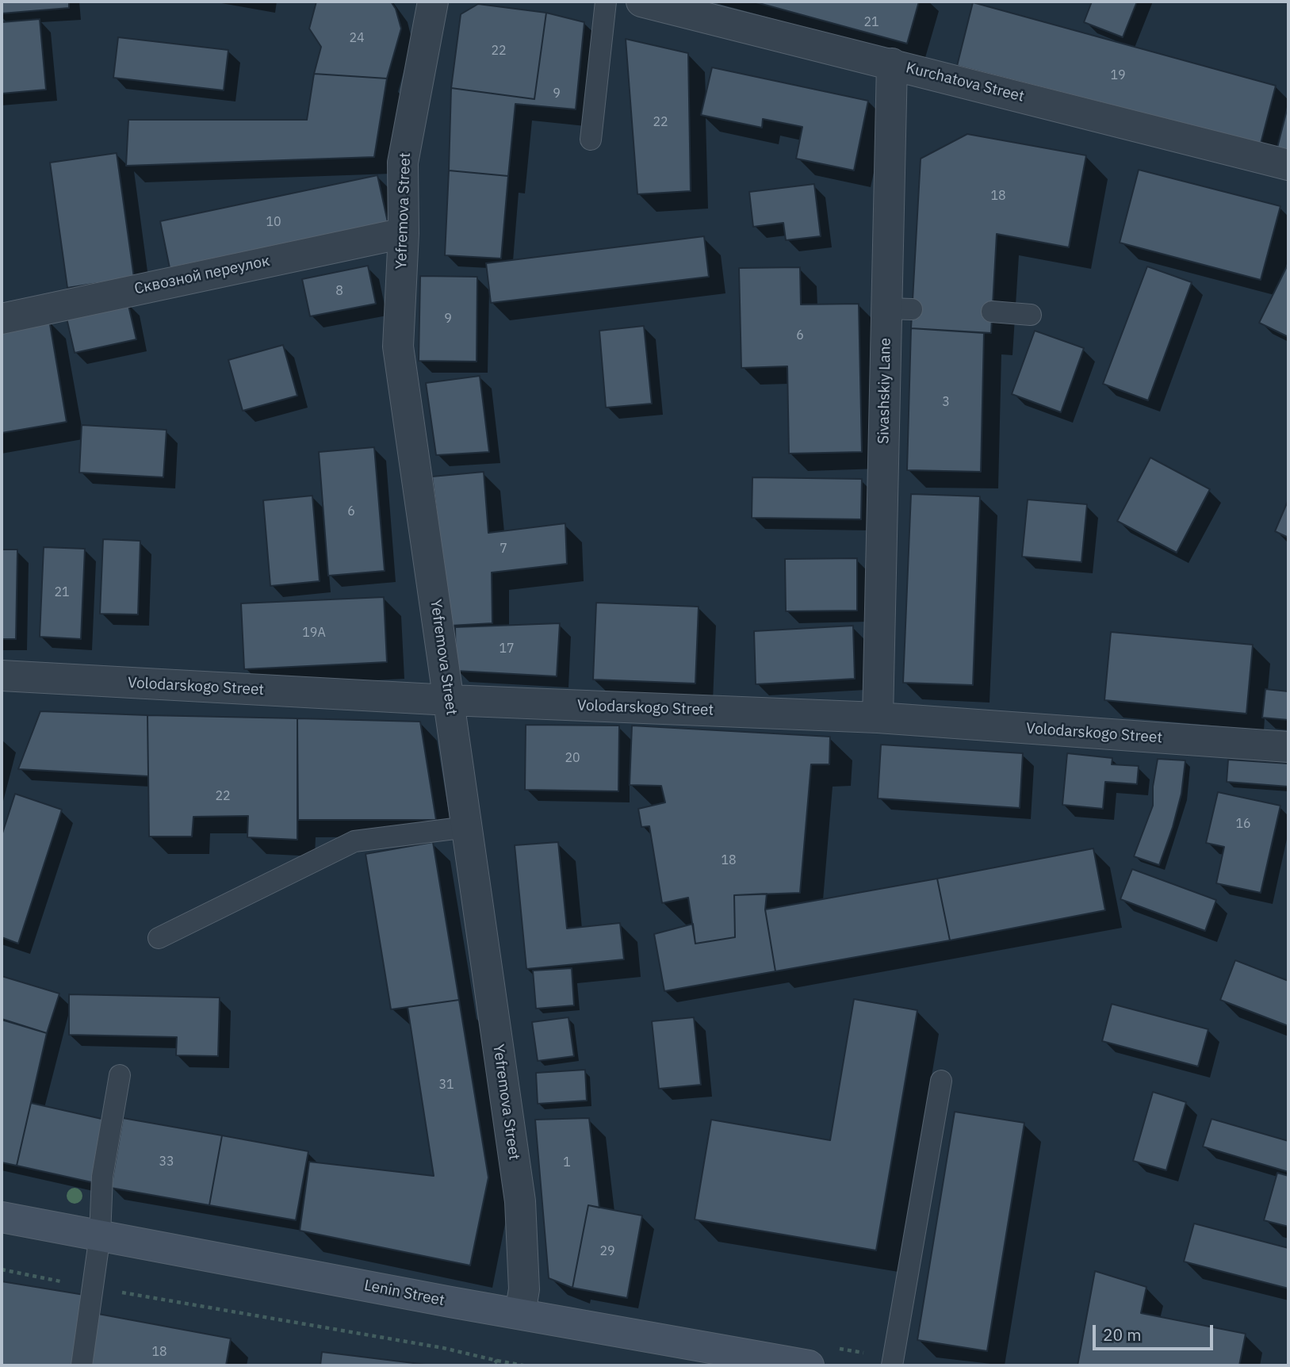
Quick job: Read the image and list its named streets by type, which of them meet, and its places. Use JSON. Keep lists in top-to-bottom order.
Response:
{
  "streets": {
    "main road": ["Lenin Street"],
    "street": [
      "Kurchatova Street",
      "Yefremova Street",
      "Сквозной переулок",
      "Sivashskiy Lane",
      "Volodarskogo Street"
    ]
  },
  "crossings": [
    ["Kurchatova Street", "Sivashskiy Lane"],
    ["Yefremova Street", "Сквозной переулок"],
    ["Yefremova Street", "Volodarskogo Street"],
    ["Yefremova Street", "Lenin Street"],
    ["Sivashskiy Lane", "Volodarskogo Street"]
  ],
  "house_numbers": [
    "21",
    "24",
    "22",
    "19",
    "9",
    "22",
    "18",
    "10",
    "8",
    "9",
    "6",
    "3",
    "6",
    "7",
    "21",
    "19А",
    "17",
    "20",
    "22",
    "16",
    "18",
    "31",
    "33",
    "1",
    "29",
    "18"
  ],
  "scale_bar": "20 m"
}
